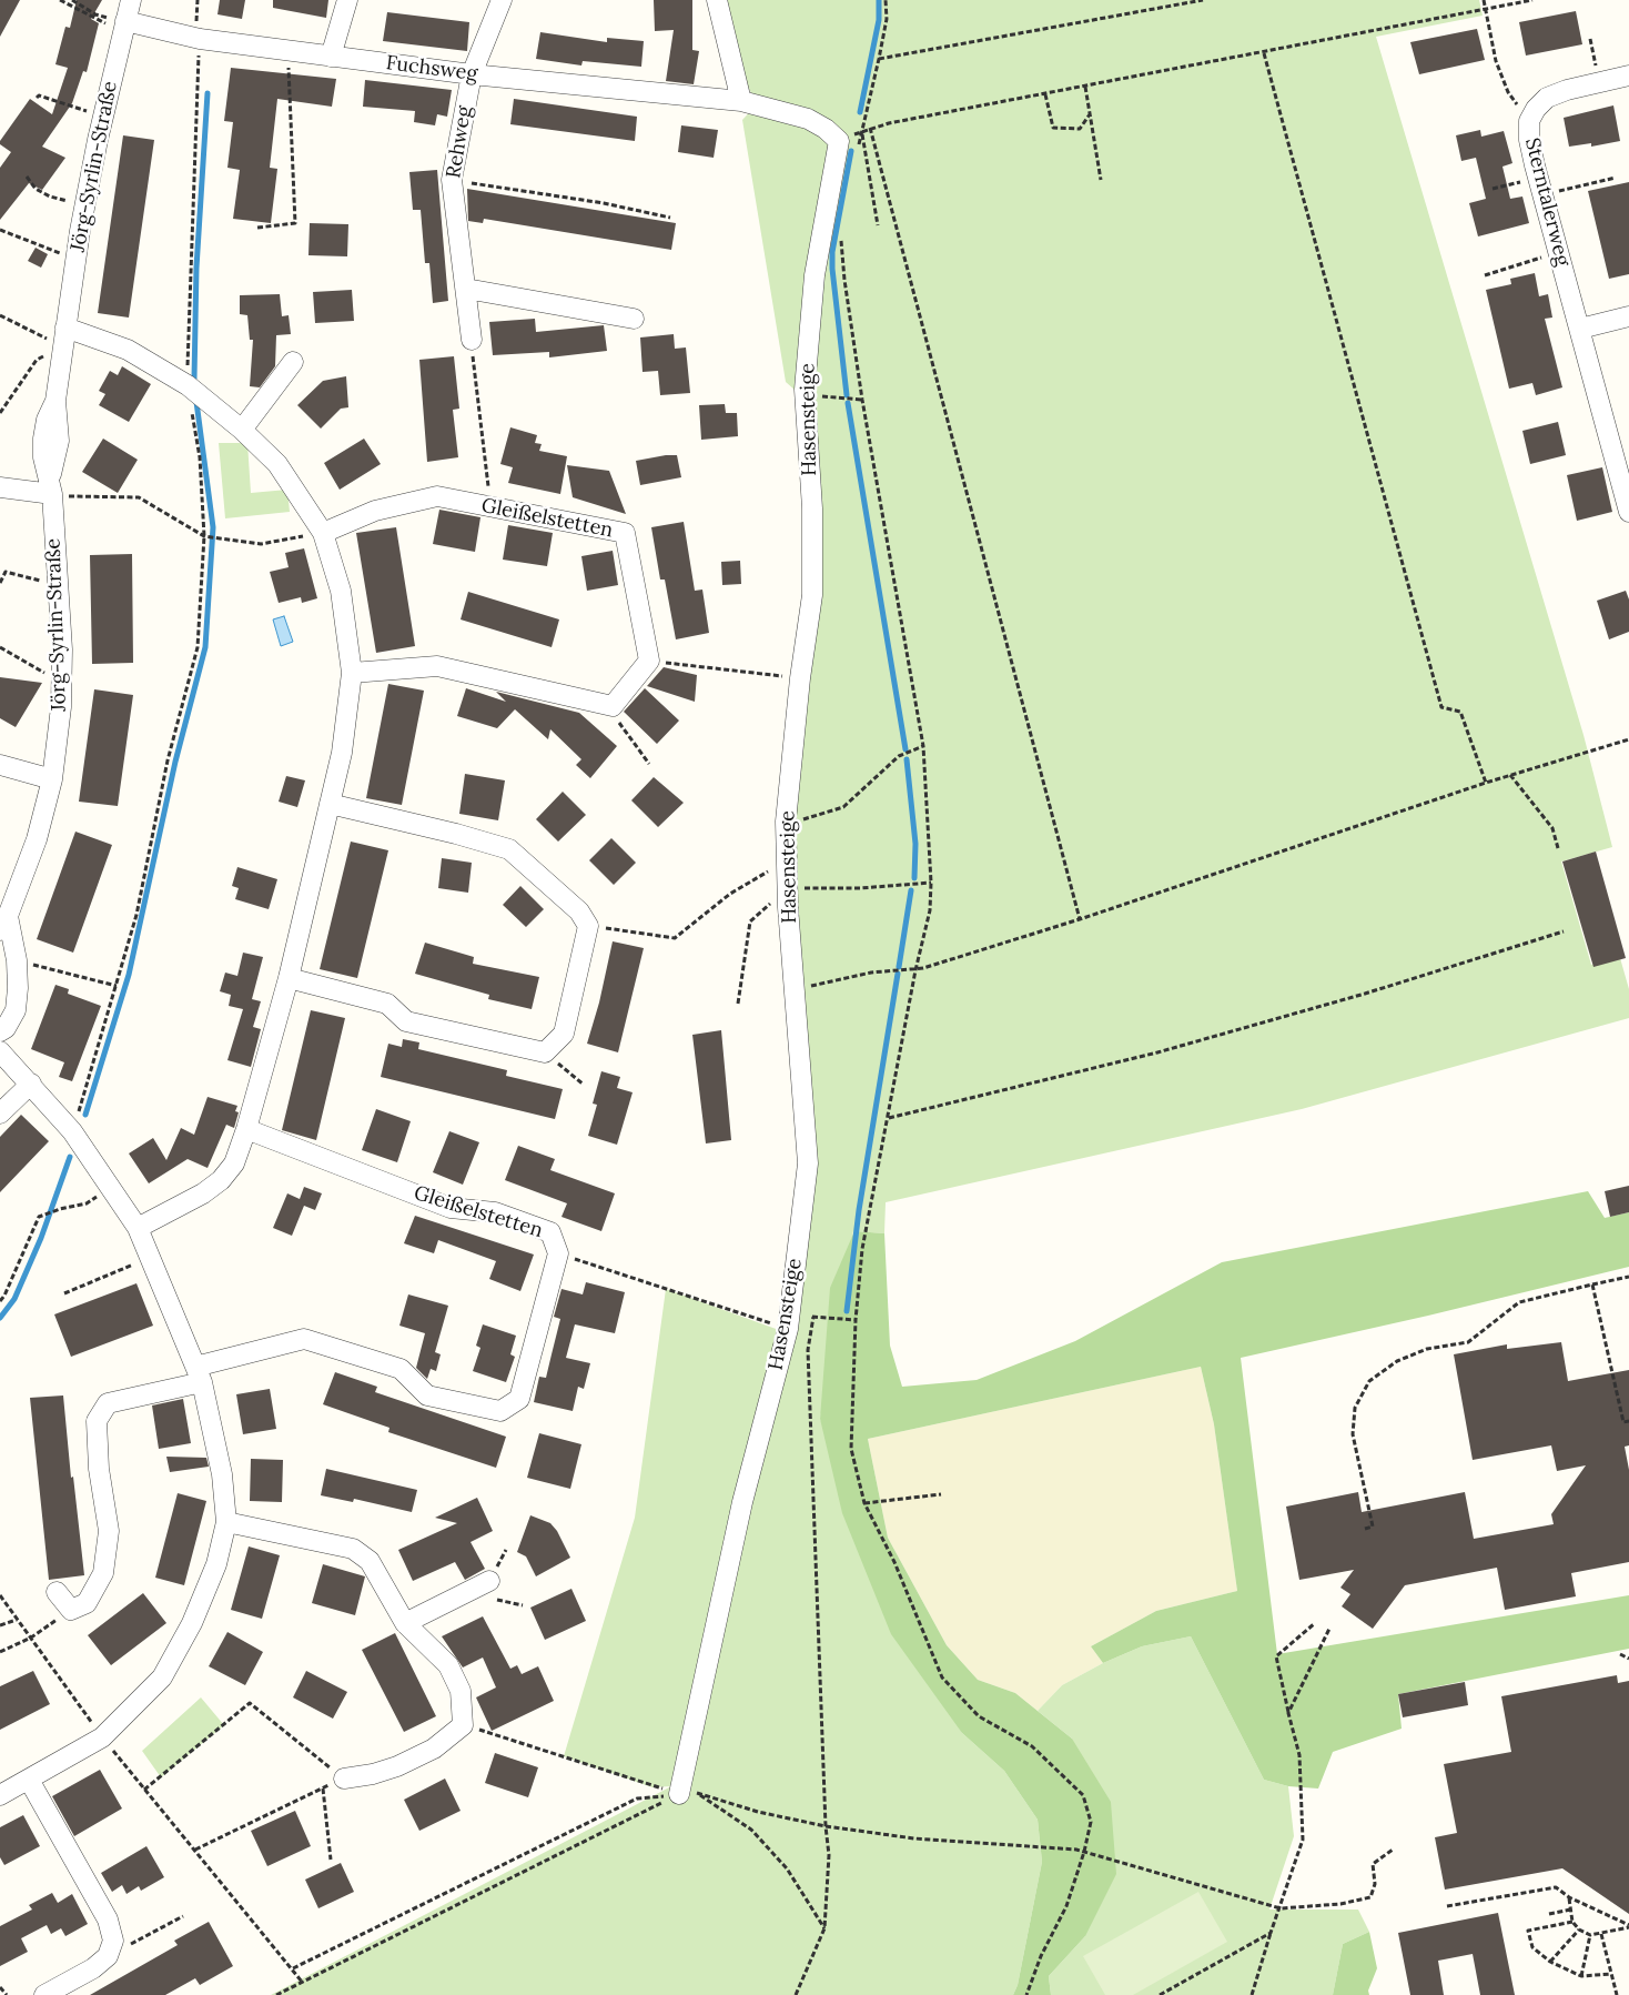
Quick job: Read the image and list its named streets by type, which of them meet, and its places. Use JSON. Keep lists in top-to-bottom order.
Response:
{
  "streets": {
    "street": [
      "Fuchsweg",
      "Rehweg",
      "Jörg-Syrlin-Straße",
      "Sterntalerweg",
      "Hasensteige",
      "Gleißelstetten"
    ]
  },
  "crossings": [
    ["Fuchsweg", "Rehweg"],
    ["Fuchsweg", "Jörg-Syrlin-Straße"],
    ["Fuchsweg", "Hasensteige"]
  ]
}
